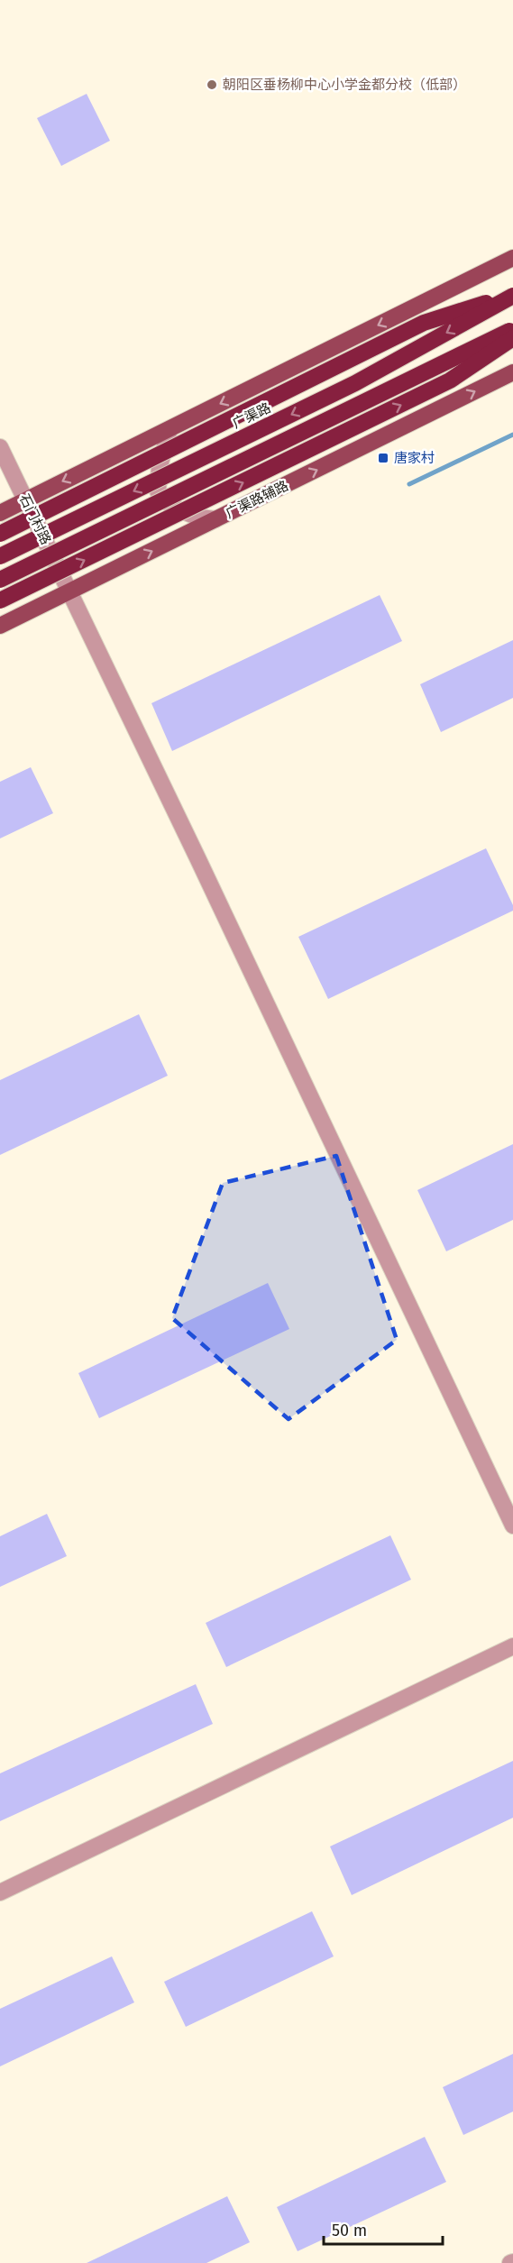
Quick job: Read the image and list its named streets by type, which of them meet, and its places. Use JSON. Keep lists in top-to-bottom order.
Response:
{
  "streets": {
    "highway": ["广渠路"],
    "main road": ["广渠路辅路"],
    "street": ["石门村路"]
  },
  "crossings": [
    ["广渠路", "石门村路"],
    ["广渠路辅路", "石门村路"]
  ],
  "one_way": ["广渠路", "广渠路辅路"],
  "places": {
    "other": ["朝阳区垂杨柳中心小学金都分校（低部）"],
    "transit": ["唐家村"]
  },
  "scale_bar": "50 m"
}
